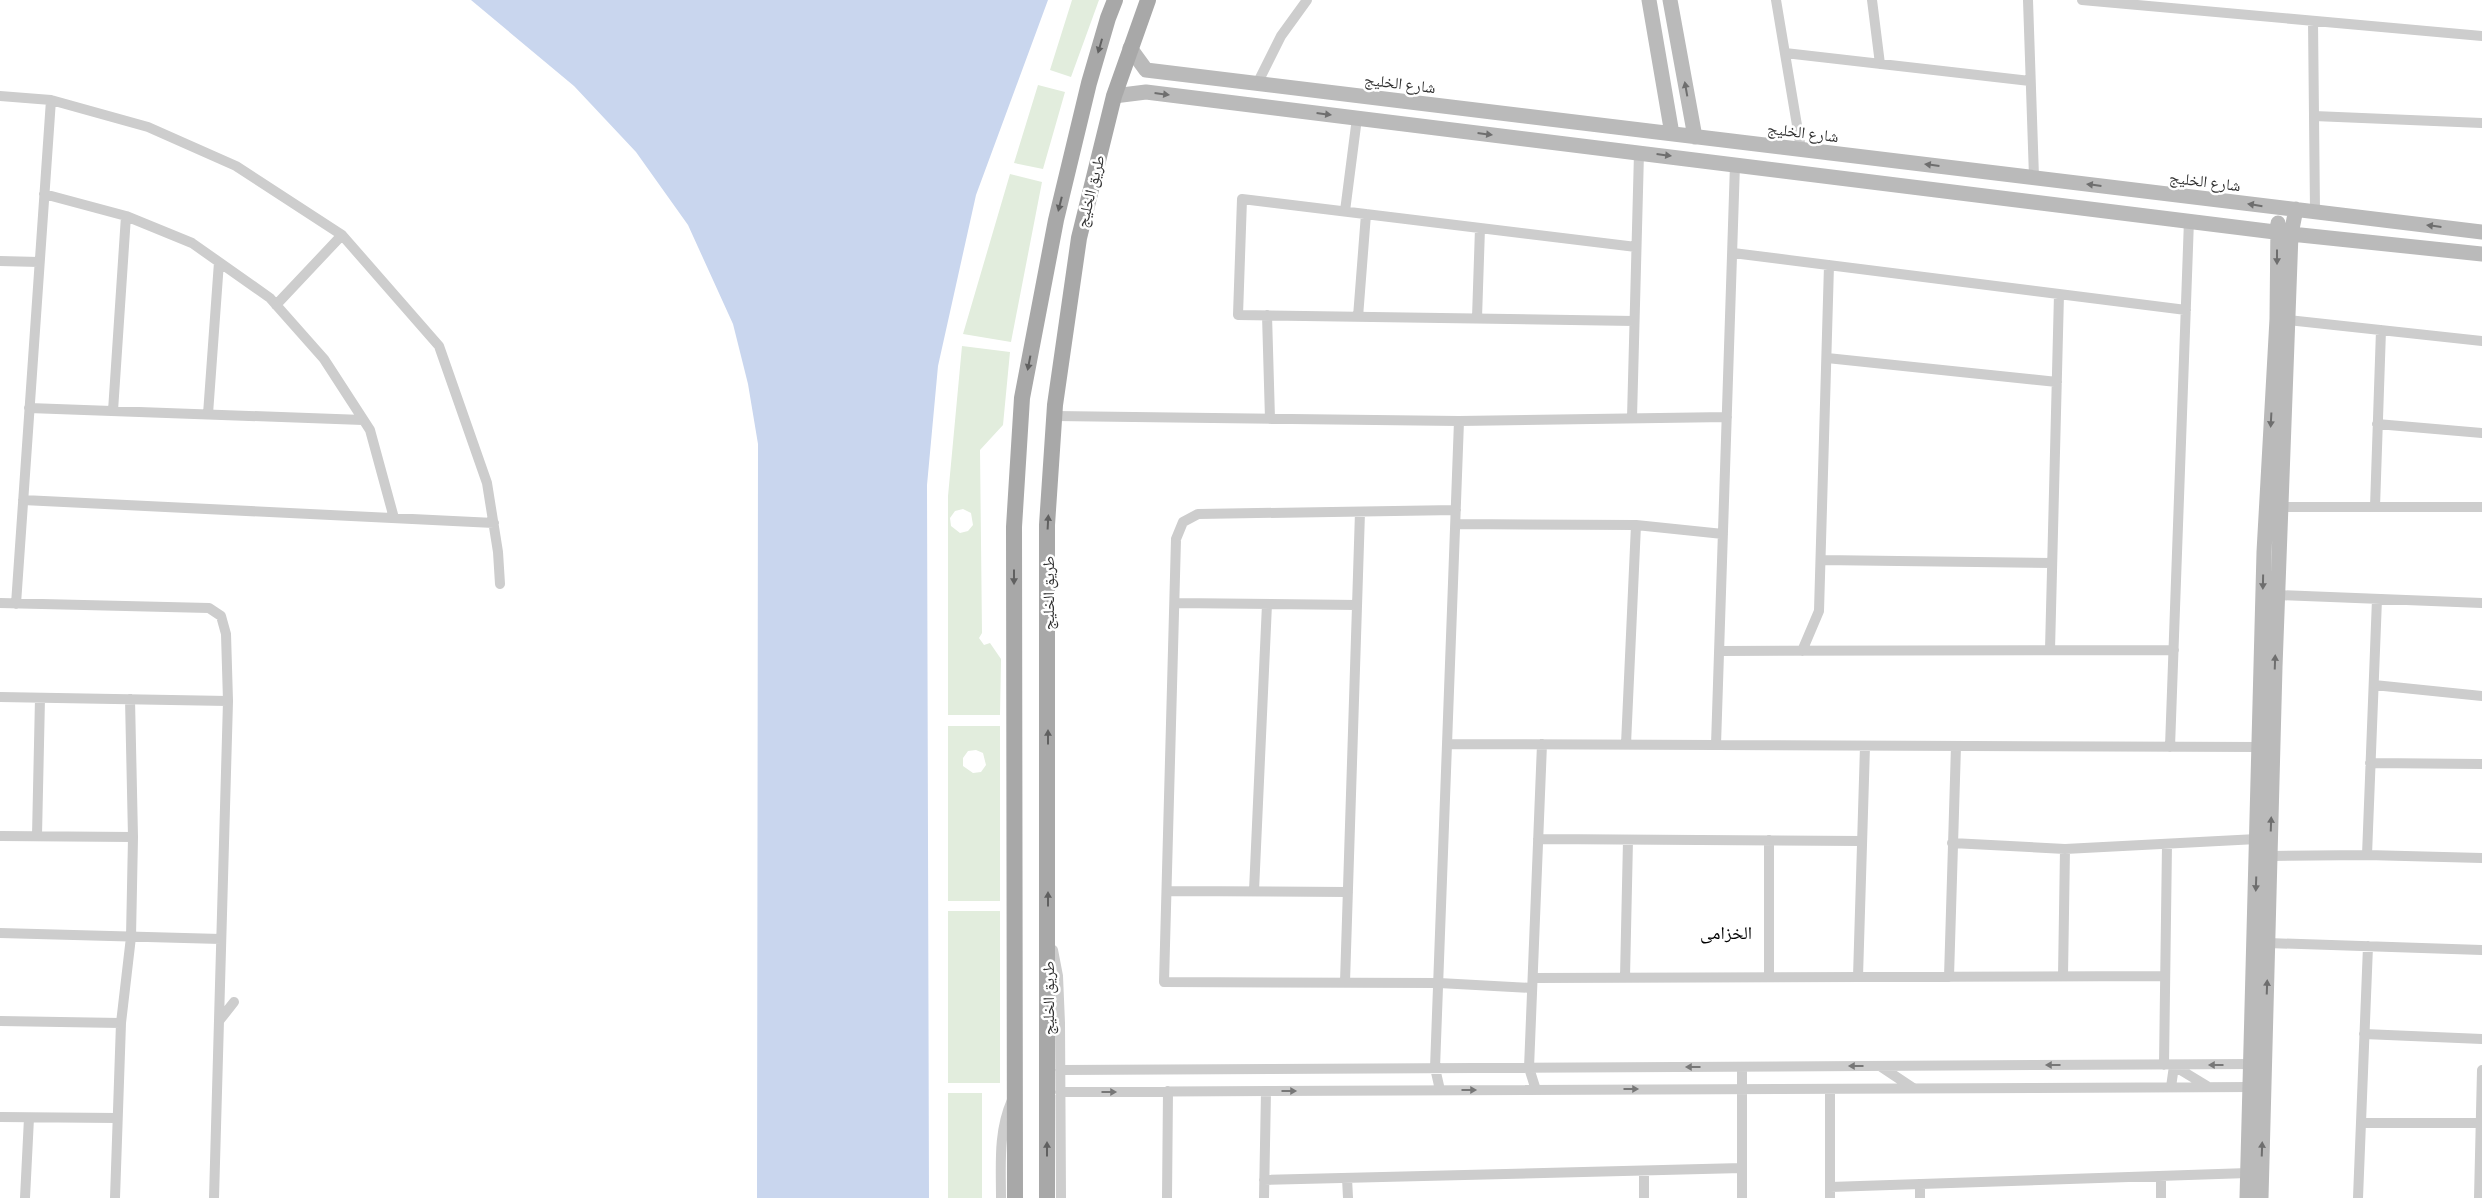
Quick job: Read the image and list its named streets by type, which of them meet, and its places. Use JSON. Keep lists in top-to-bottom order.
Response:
{
  "streets": {
    "main road": ["طريق الخليج"],
    "street": ["شارع الخليج"]
  },
  "crossings": [
    ["شارع الخليج", "طريق الخليج"]
  ],
  "districts": ["الخزامى"]
}
